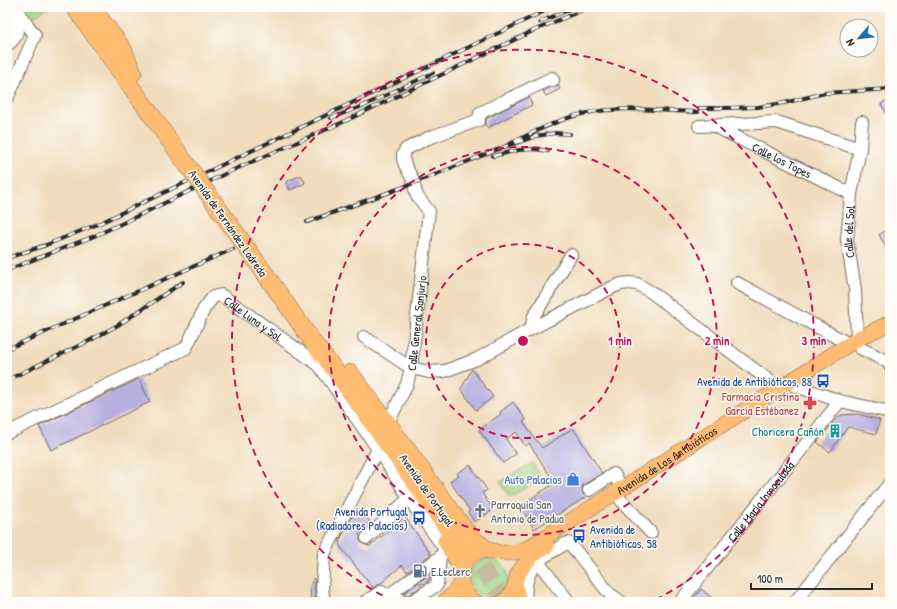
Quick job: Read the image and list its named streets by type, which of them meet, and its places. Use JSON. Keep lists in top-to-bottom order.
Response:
{
  "streets": {
    "highway": ["Avenida de Fernández Ladreda", "Avenida de Portugal"],
    "main road": ["Avenida de Los Antibióticos"],
    "street": [
      "Calle los Topes",
      "Calle del Sol",
      "Calle Luna y Sol",
      "Calle General Sanjurjo",
      "Calle María Inmaculada"
    ]
  },
  "crossings": [
    ["Calle los Topes", "Calle del Sol"],
    ["Avenida de Fernández Ladreda", "Calle Luna y Sol"],
    ["Avenida de Fernández Ladreda", "Calle General Sanjurjo"],
    ["Avenida de Fernández Ladreda", "Avenida de Portugal"],
    ["Calle del Sol", "Avenida de Los Antibióticos"],
    ["Calle Luna y Sol", "Calle General Sanjurjo"],
    ["Calle Luna y Sol", "Avenida de Los Antibióticos"],
    ["Calle Luna y Sol", "Avenida de Portugal"],
    ["Calle General Sanjurjo", "Avenida de Portugal"]
  ],
  "places": {
    "bus stop": ["Avenida de Antibióticos, 88", "Avenida Portugal (Radiadores Palacios)", "Avenida de Antibióticos, 58"],
    "pharmacy": ["Farmacia Cristina García Estébanez"],
    "building": ["Choricera Cañón"],
    "shop": ["Auto Palacios"],
    "church": ["Parroquia San Antonio de Padua"],
    "fuel station": ["E.Leclerc"]
  },
  "scale_bar": "100 m",
  "north": "bottom left",
  "rings": ["1 min", "2 min", "3 min"]
}
